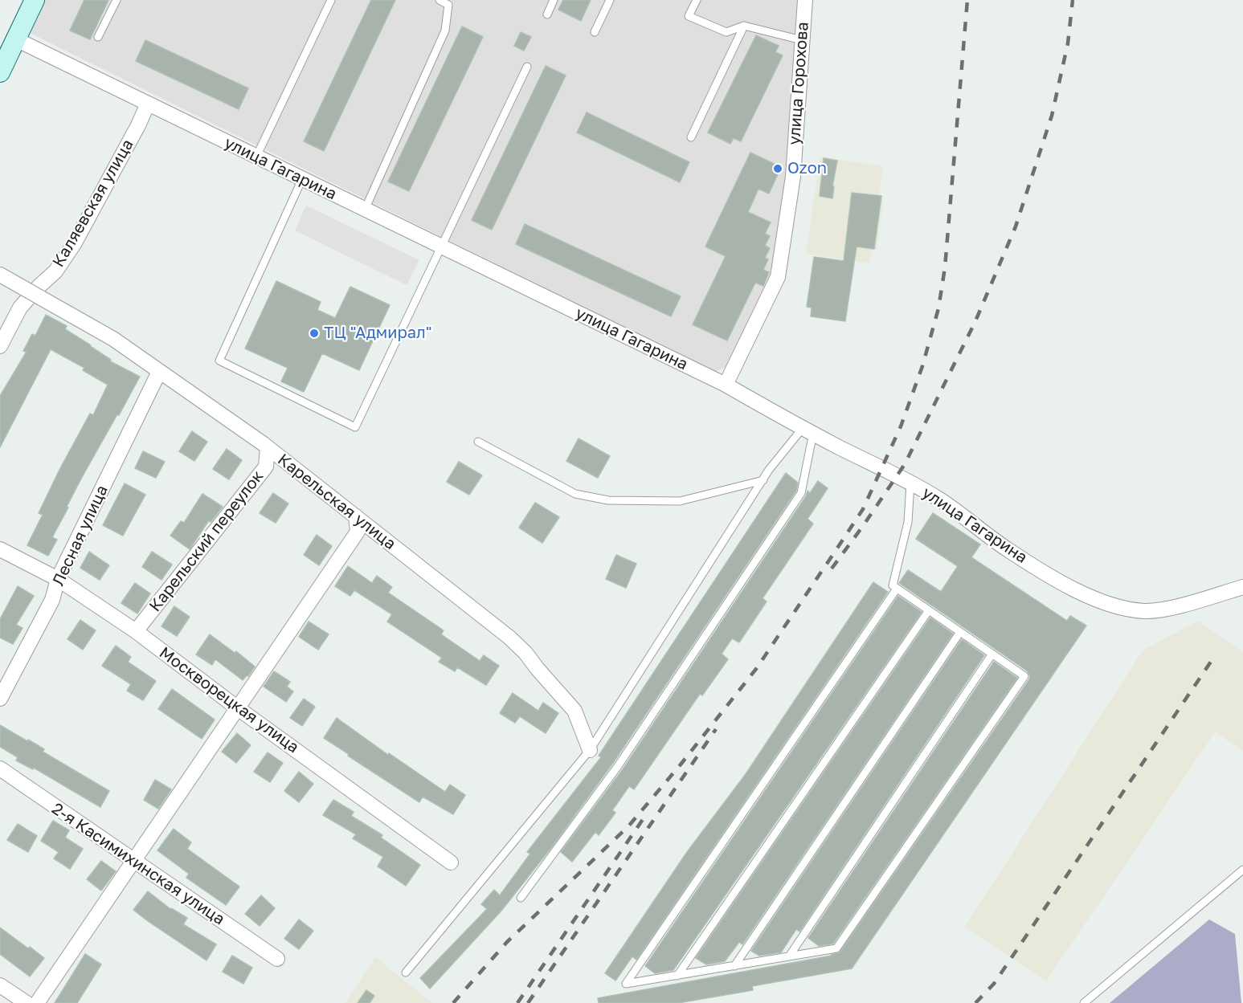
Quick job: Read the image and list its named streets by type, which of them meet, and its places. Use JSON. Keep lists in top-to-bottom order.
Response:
{
  "streets": {
    "street": [
      "улица Горохова",
      "улица Гагарина",
      "Каляевская улица",
      "Карельская улица",
      "Лесная улица",
      "Карельский переулок",
      "Москворецкая улица",
      "2-я Касимихинская улица"
    ]
  },
  "crossings": [
    ["улица Горохова", "улица Гагарина"],
    ["улица Гагарина", "Каляевская улица"],
    ["Карельская улица", "Лесная улица"],
    ["Карельская улица", "Карельский переулок"],
    ["Лесная улица", "Москворецкая улица"],
    ["Карельский переулок", "Москворецкая улица"]
  ],
  "places": ["Ozon", "ТЦ \"Адмирал\""]
}
